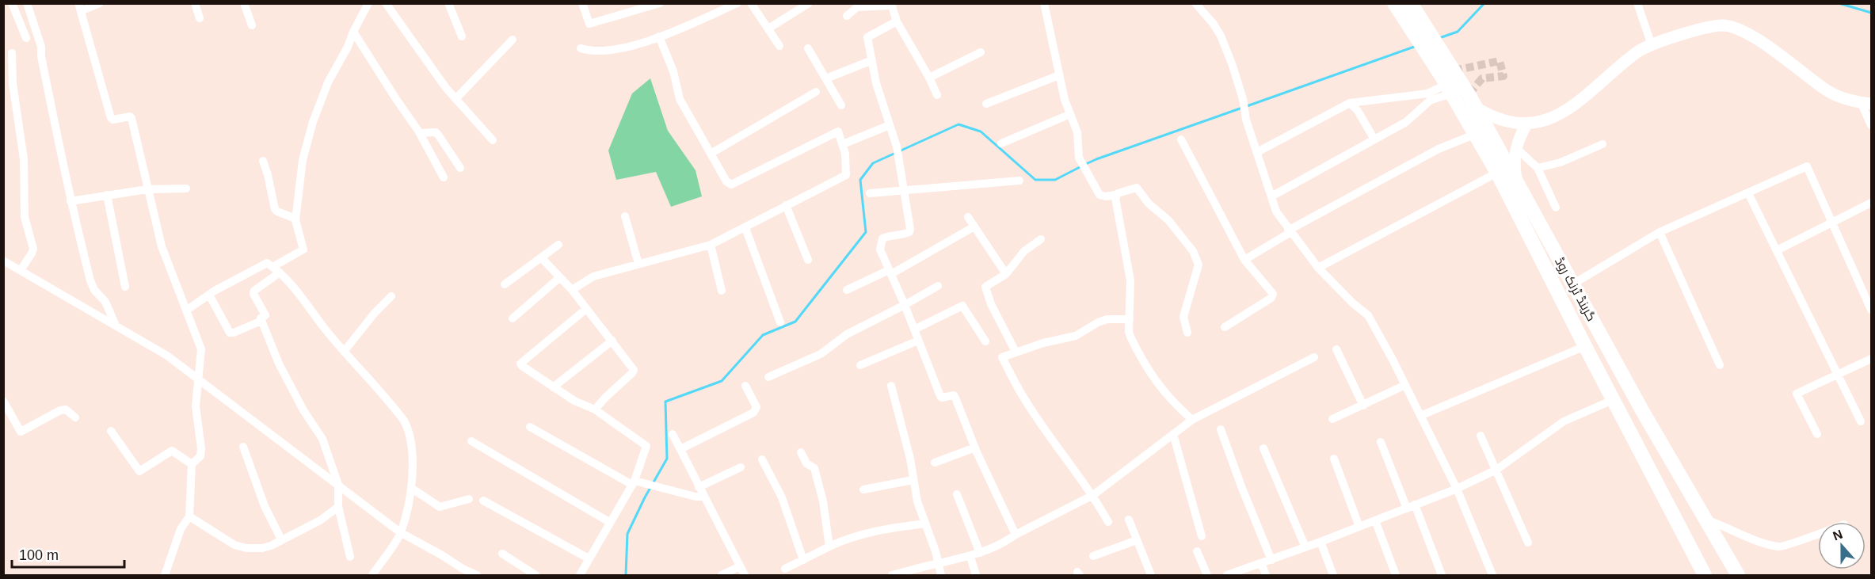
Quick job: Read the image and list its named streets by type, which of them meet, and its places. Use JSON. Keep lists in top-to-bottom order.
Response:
{
  "streets": {
    "highway": ["گرینڈ ٹرنک روڈ"]
  },
  "scale_bar": "100 m",
  "north": "top"
}
